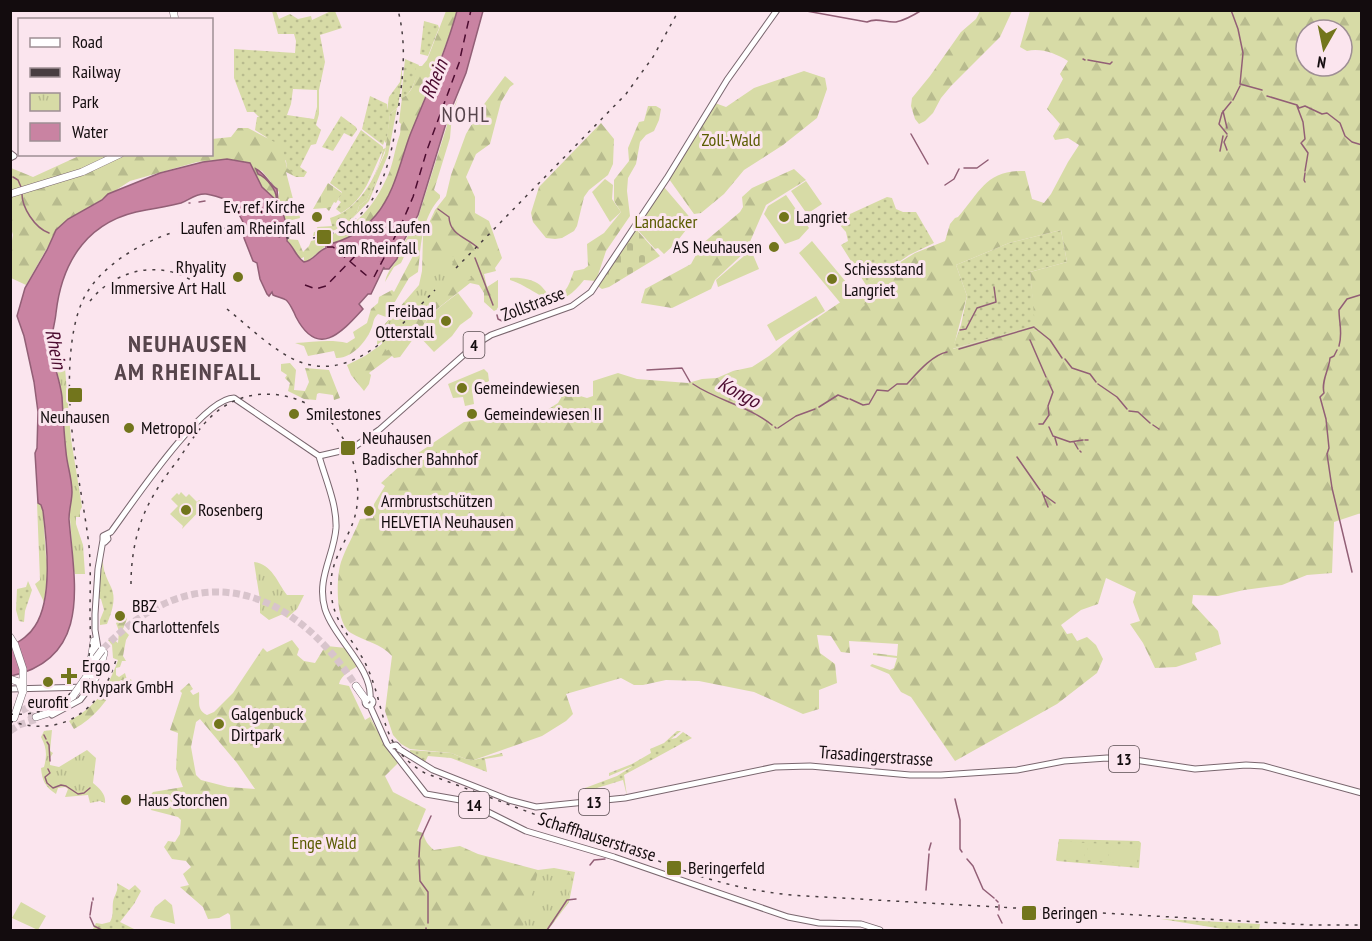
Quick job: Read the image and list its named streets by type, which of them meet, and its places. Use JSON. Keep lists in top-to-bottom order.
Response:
{
  "streets": {
    "main road": [
      "Zollstrasse",
      "4",
      "Trasadingerstrasse",
      "13",
      "14",
      "Schaffhauserstrasse"
    ]
  },
  "crossings": [
    ["Trasadingerstrasse", "Schaffhauserstrasse"]
  ],
  "districts": ["NOHL", "NEUHAUSEN AM RHEINFALL"],
  "water": ["Rhein", "Kongo"],
  "parks": ["Zoll-Wald", "Landacker", "Enge Wald"],
  "places": {
    "other": [
      "Ev. ref. Kirche Laufen am Rheinfall",
      "Langriet",
      "AS Neuhausen",
      "Rhyality Immersive Art Hall",
      "Schiessstand Langriet",
      "Freibad Otterstall",
      "Gemeindewiesen",
      "Smilestones",
      "Gemeindewiesen II",
      "Metropol",
      "Rosenberg",
      "Armbrustschützen HELVETIA Neuhausen",
      "BBZ Charlottenfels",
      "eurofit",
      "Galgenbuck Dirtpark",
      "Haus Storchen"
    ],
    "transit": [
      "Schloss Laufen am Rheinfall",
      "Neuhausen",
      "Neuhausen Badischer Bahnhof",
      "Beringerfeld",
      "Beringen"
    ],
    "health": ["Ergo Rhypark GmbH"]
  },
  "legend": [
    "Road",
    "Railway",
    "Park",
    "Water"
  ],
  "north": "bottom"
}
